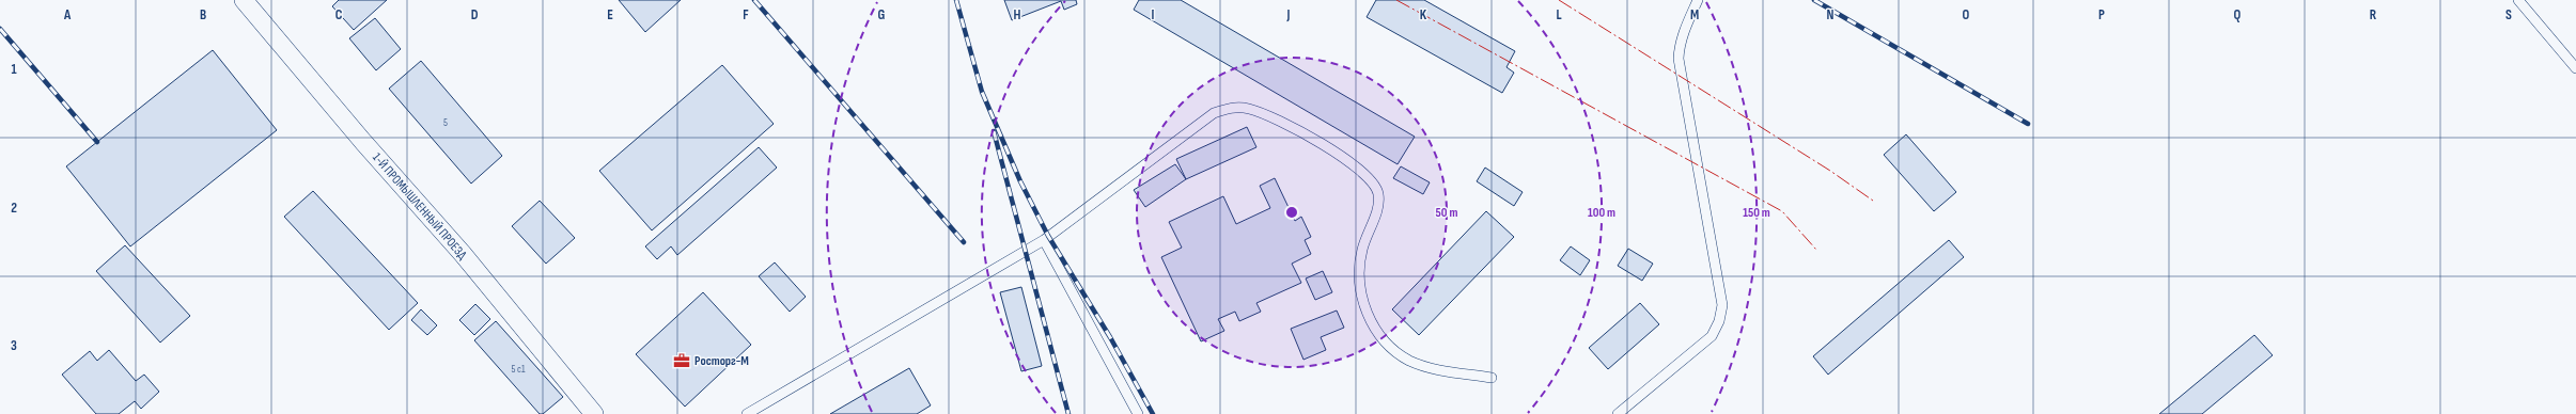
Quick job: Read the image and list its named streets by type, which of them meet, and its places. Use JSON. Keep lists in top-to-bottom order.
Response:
{
  "streets": {
    "street": ["1-Й ПРОМЫШЛЕННЫЙ ПРОЕЗД"]
  },
  "places": {
    "office": ["Росторг-М"]
  },
  "house_numbers": ["5", "5 с1"],
  "grid": {
    "columns": [
      "A",
      "B",
      "C",
      "D",
      "E",
      "F",
      "G",
      "H",
      "I",
      "J",
      "K",
      "L",
      "M",
      "N",
      "O",
      "P",
      "Q",
      "R",
      "S"
    ],
    "rows": ["1", "2", "3"]
  },
  "rings": ["50 m", "100 m", "150 m"]
}
